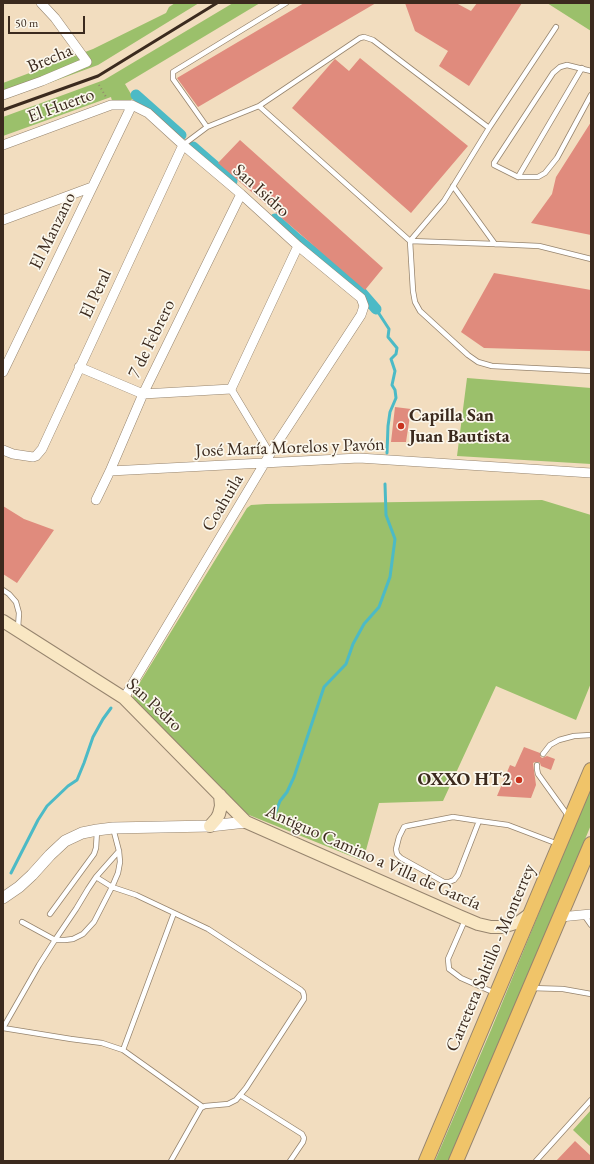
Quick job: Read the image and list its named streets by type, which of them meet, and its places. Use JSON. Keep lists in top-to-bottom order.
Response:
{
  "streets": {
    "main road": ["San Pedro", "Antiguo Camino a Villa de García", "Carretera Saltillo - Monterrey"],
    "street": [
      "Brecha",
      "El Huerto",
      "San Isidro",
      "El Manzano",
      "El Peral",
      "7 de Febrero",
      "José María Morelos y Pavón",
      "Coahuila"
    ]
  },
  "crossings": [
    ["El Huerto", "San Isidro"],
    ["El Huerto", "El Manzano"],
    ["San Isidro", "El Manzano"],
    ["San Isidro", "El Peral"],
    ["San Isidro", "7 de Febrero"],
    ["San Isidro", "Coahuila"],
    ["7 de Febrero", "José María Morelos y Pavón"],
    ["José María Morelos y Pavón", "Coahuila"],
    ["Coahuila", "San Pedro"],
    ["San Pedro", "Antiguo Camino a Villa de García"],
    ["Antiguo Camino a Villa de García", "Carretera Saltillo - Monterrey"]
  ],
  "places": ["Capilla San Juan Bautista", "OXXO HT2"],
  "scale_bar": "50 m"
}
